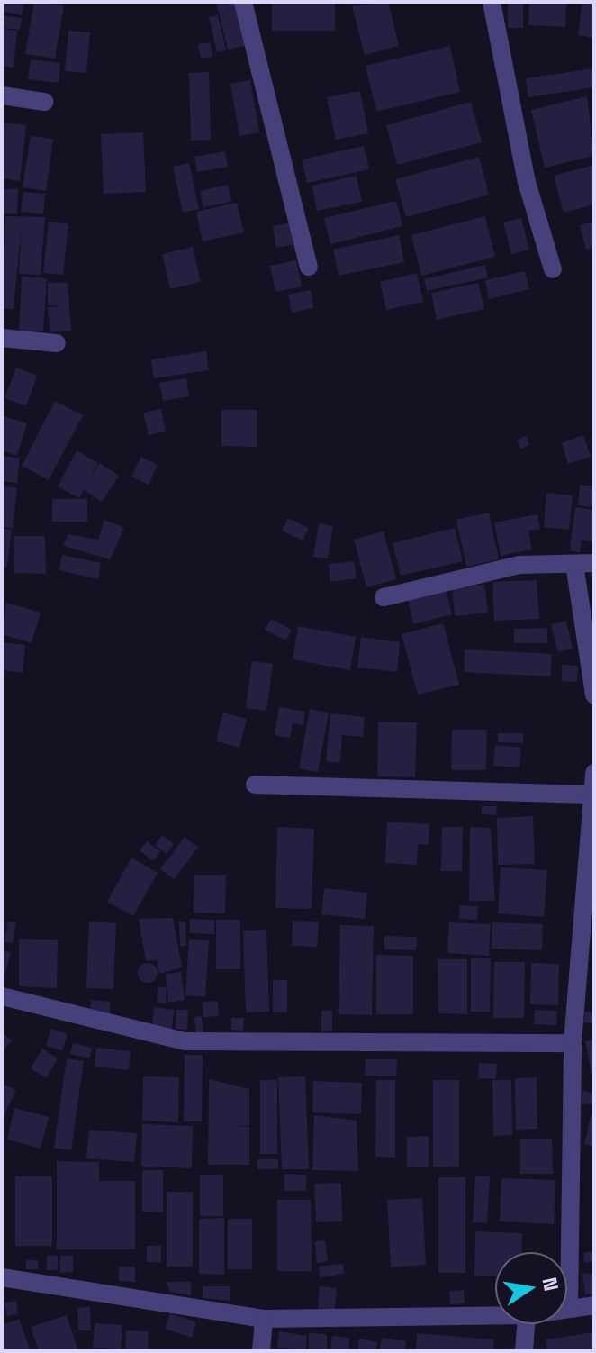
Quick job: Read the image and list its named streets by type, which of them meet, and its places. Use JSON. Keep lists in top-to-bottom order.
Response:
{
  "north": "right"
}
